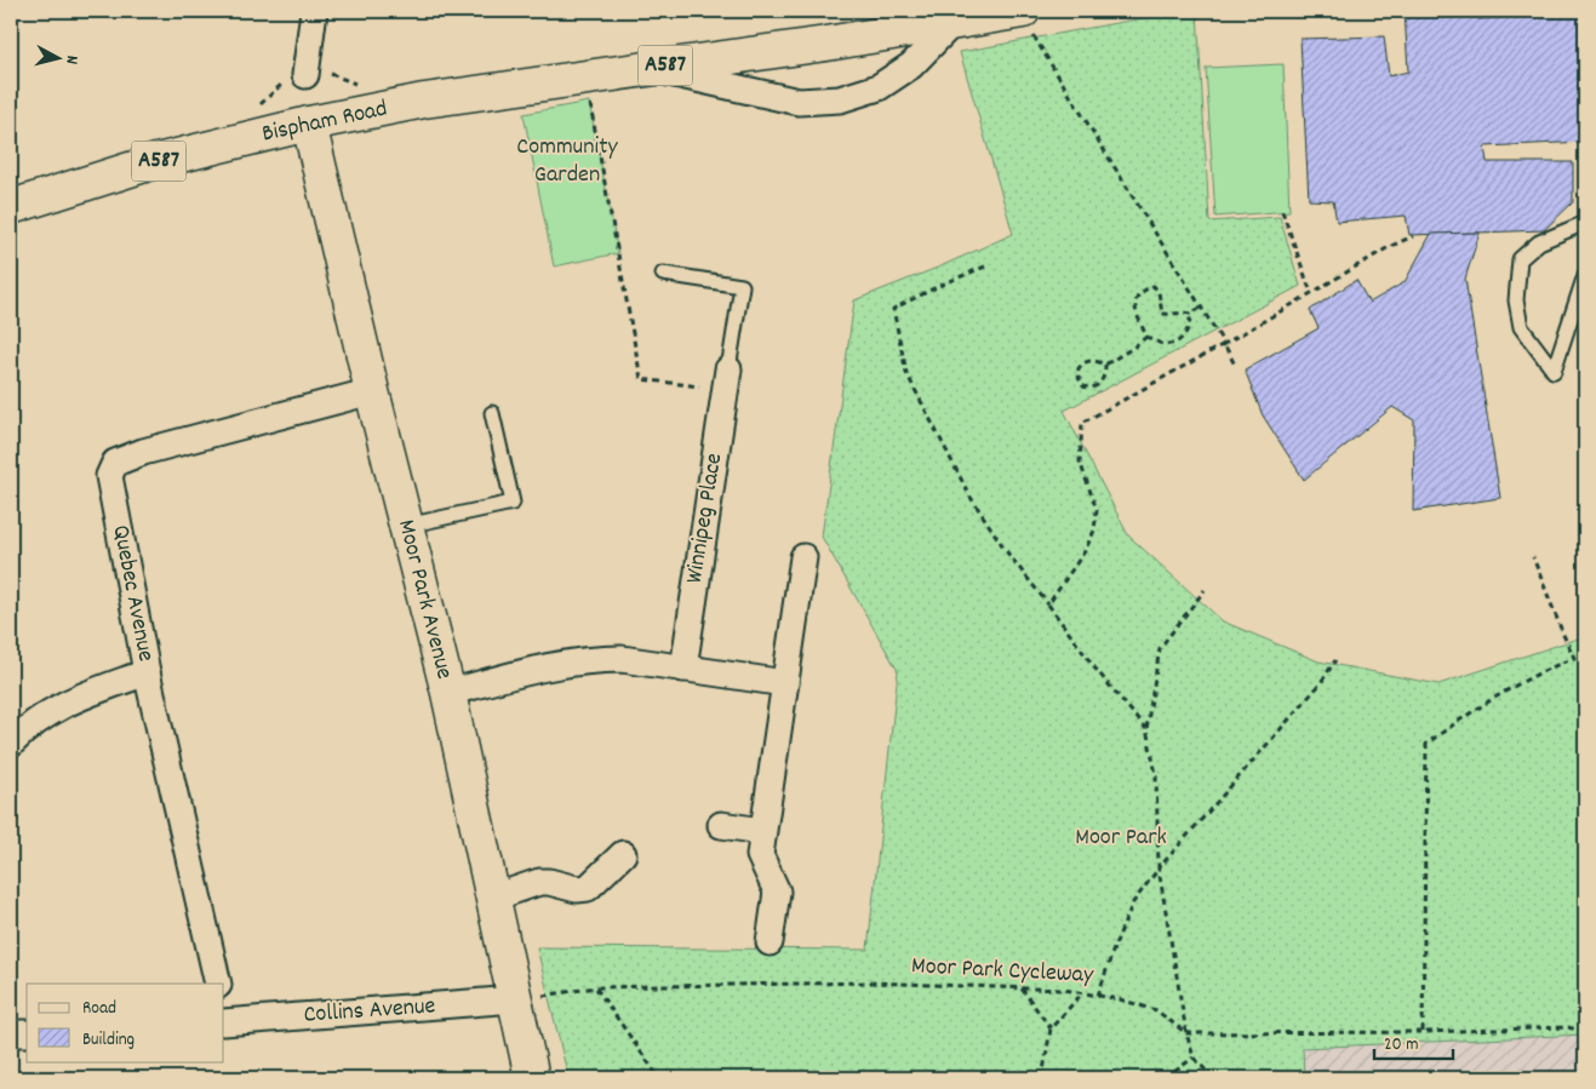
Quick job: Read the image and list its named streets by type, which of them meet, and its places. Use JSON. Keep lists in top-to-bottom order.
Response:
{
  "streets": {
    "main road": ["A587", "Bispham Road", "Moor Park Avenue"],
    "street": ["Winnipeg Place", "Quebec Avenue", "Collins Avenue"],
    "path": ["Moor Park Cycleway"]
  },
  "crossings": [
    ["Bispham Road", "Moor Park Avenue"],
    ["Quebec Avenue", "Moor Park Avenue"],
    ["Moor Park Avenue", "Moor Park Cycleway"],
    ["Moor Park Avenue", "Collins Avenue"],
    ["Moor Park Cycleway", "Collins Avenue"]
  ],
  "parks": ["Community Garden", "Moor Park"],
  "legend": ["Road", "Building"],
  "scale_bar": "20 m",
  "north": "right"
}
